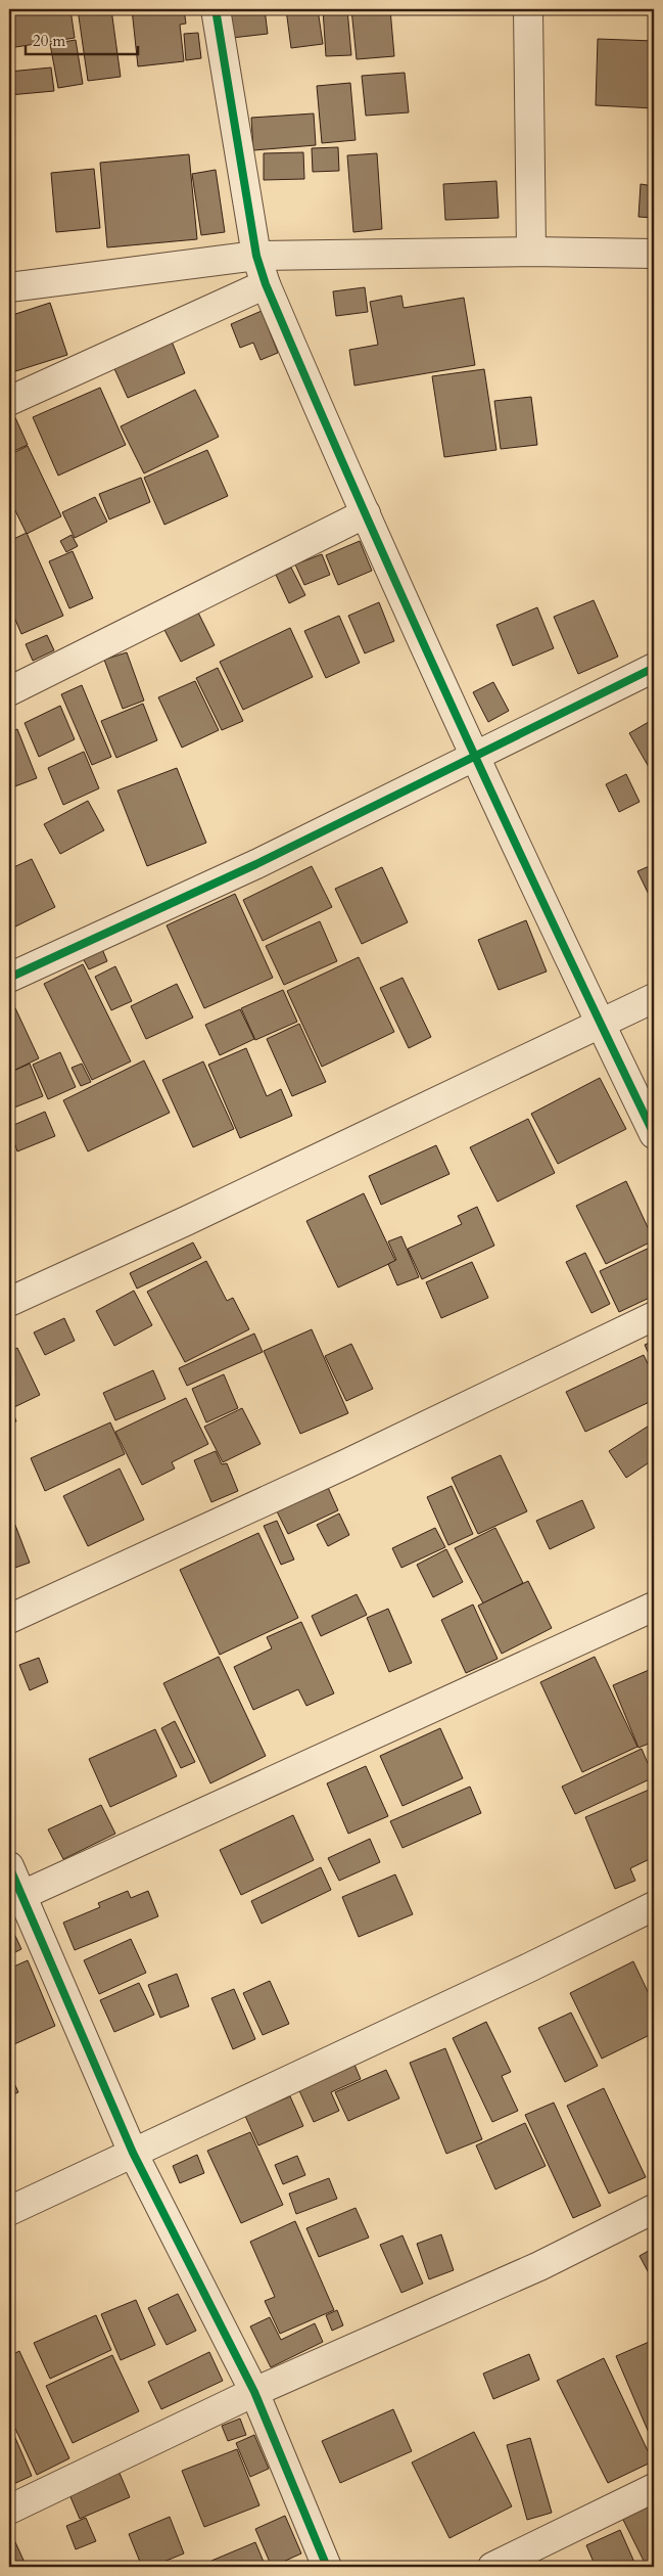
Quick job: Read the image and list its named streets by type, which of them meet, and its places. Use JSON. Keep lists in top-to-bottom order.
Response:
{
  "scale_bar": "20 m"
}
